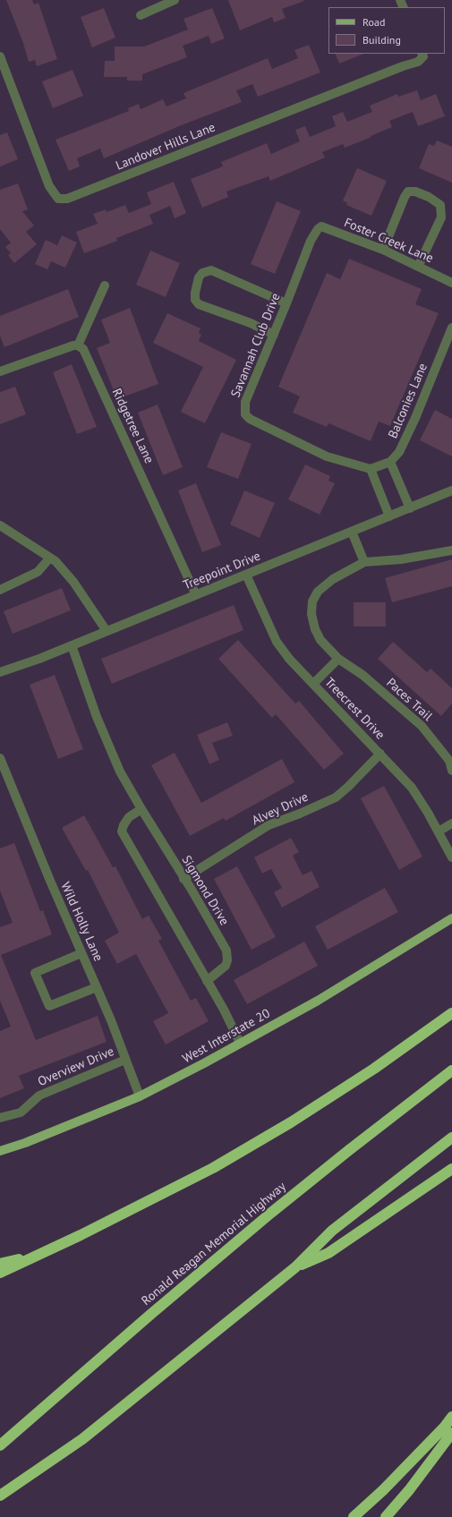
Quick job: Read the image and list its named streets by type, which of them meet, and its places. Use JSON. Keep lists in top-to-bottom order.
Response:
{
  "streets": {
    "highway": ["Ronald Reagan Memorial Highway"],
    "main road": ["West Interstate 20"],
    "street": [
      "Landover Hills Lane",
      "Foster Creek Lane",
      "Savannah Club Drive",
      "Balconies Lane",
      "Ridgetree Lane",
      "Treepoint Drive",
      "Paces Trail",
      "Treecrest Drive",
      "Alvey Drive",
      "Sigmond Drive",
      "Wild Holly Lane",
      "Overview Drive"
    ]
  },
  "crossings": [
    ["Foster Creek Lane", "Savannah Club Drive"],
    ["Ridgetree Lane", "Treepoint Drive"],
    ["Treepoint Drive", "Treecrest Drive"],
    ["Treepoint Drive", "Sigmond Drive"],
    ["Treecrest Drive", "Alvey Drive"],
    ["Alvey Drive", "Sigmond Drive"],
    ["Wild Holly Lane", "West Interstate 20"],
    ["Wild Holly Lane", "Overview Drive"]
  ],
  "legend": ["Road", "Building"]
}
